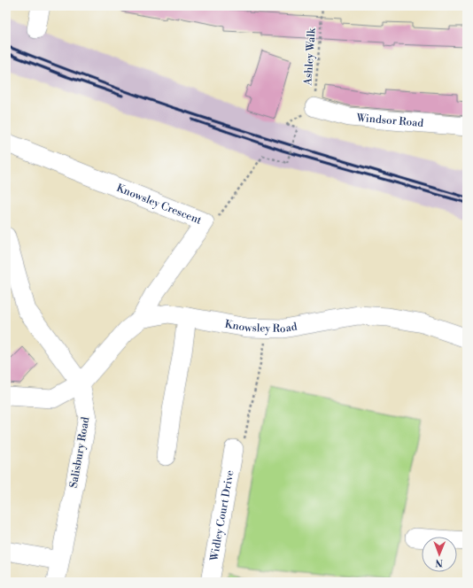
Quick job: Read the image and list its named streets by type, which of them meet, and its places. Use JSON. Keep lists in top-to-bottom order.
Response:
{
  "streets": {
    "street": [
      "Windsor Road",
      "Knowsley Crescent",
      "Knowsley Road",
      "Salisbury Road",
      "Widley Court Drive"
    ],
    "path": ["Ashley Walk"]
  },
  "crossings": [
    ["Ashley Walk", "Windsor Road"],
    ["Knowsley Crescent", "Knowsley Road"],
    ["Knowsley Road", "Salisbury Road"]
  ],
  "north": "bottom"
}
